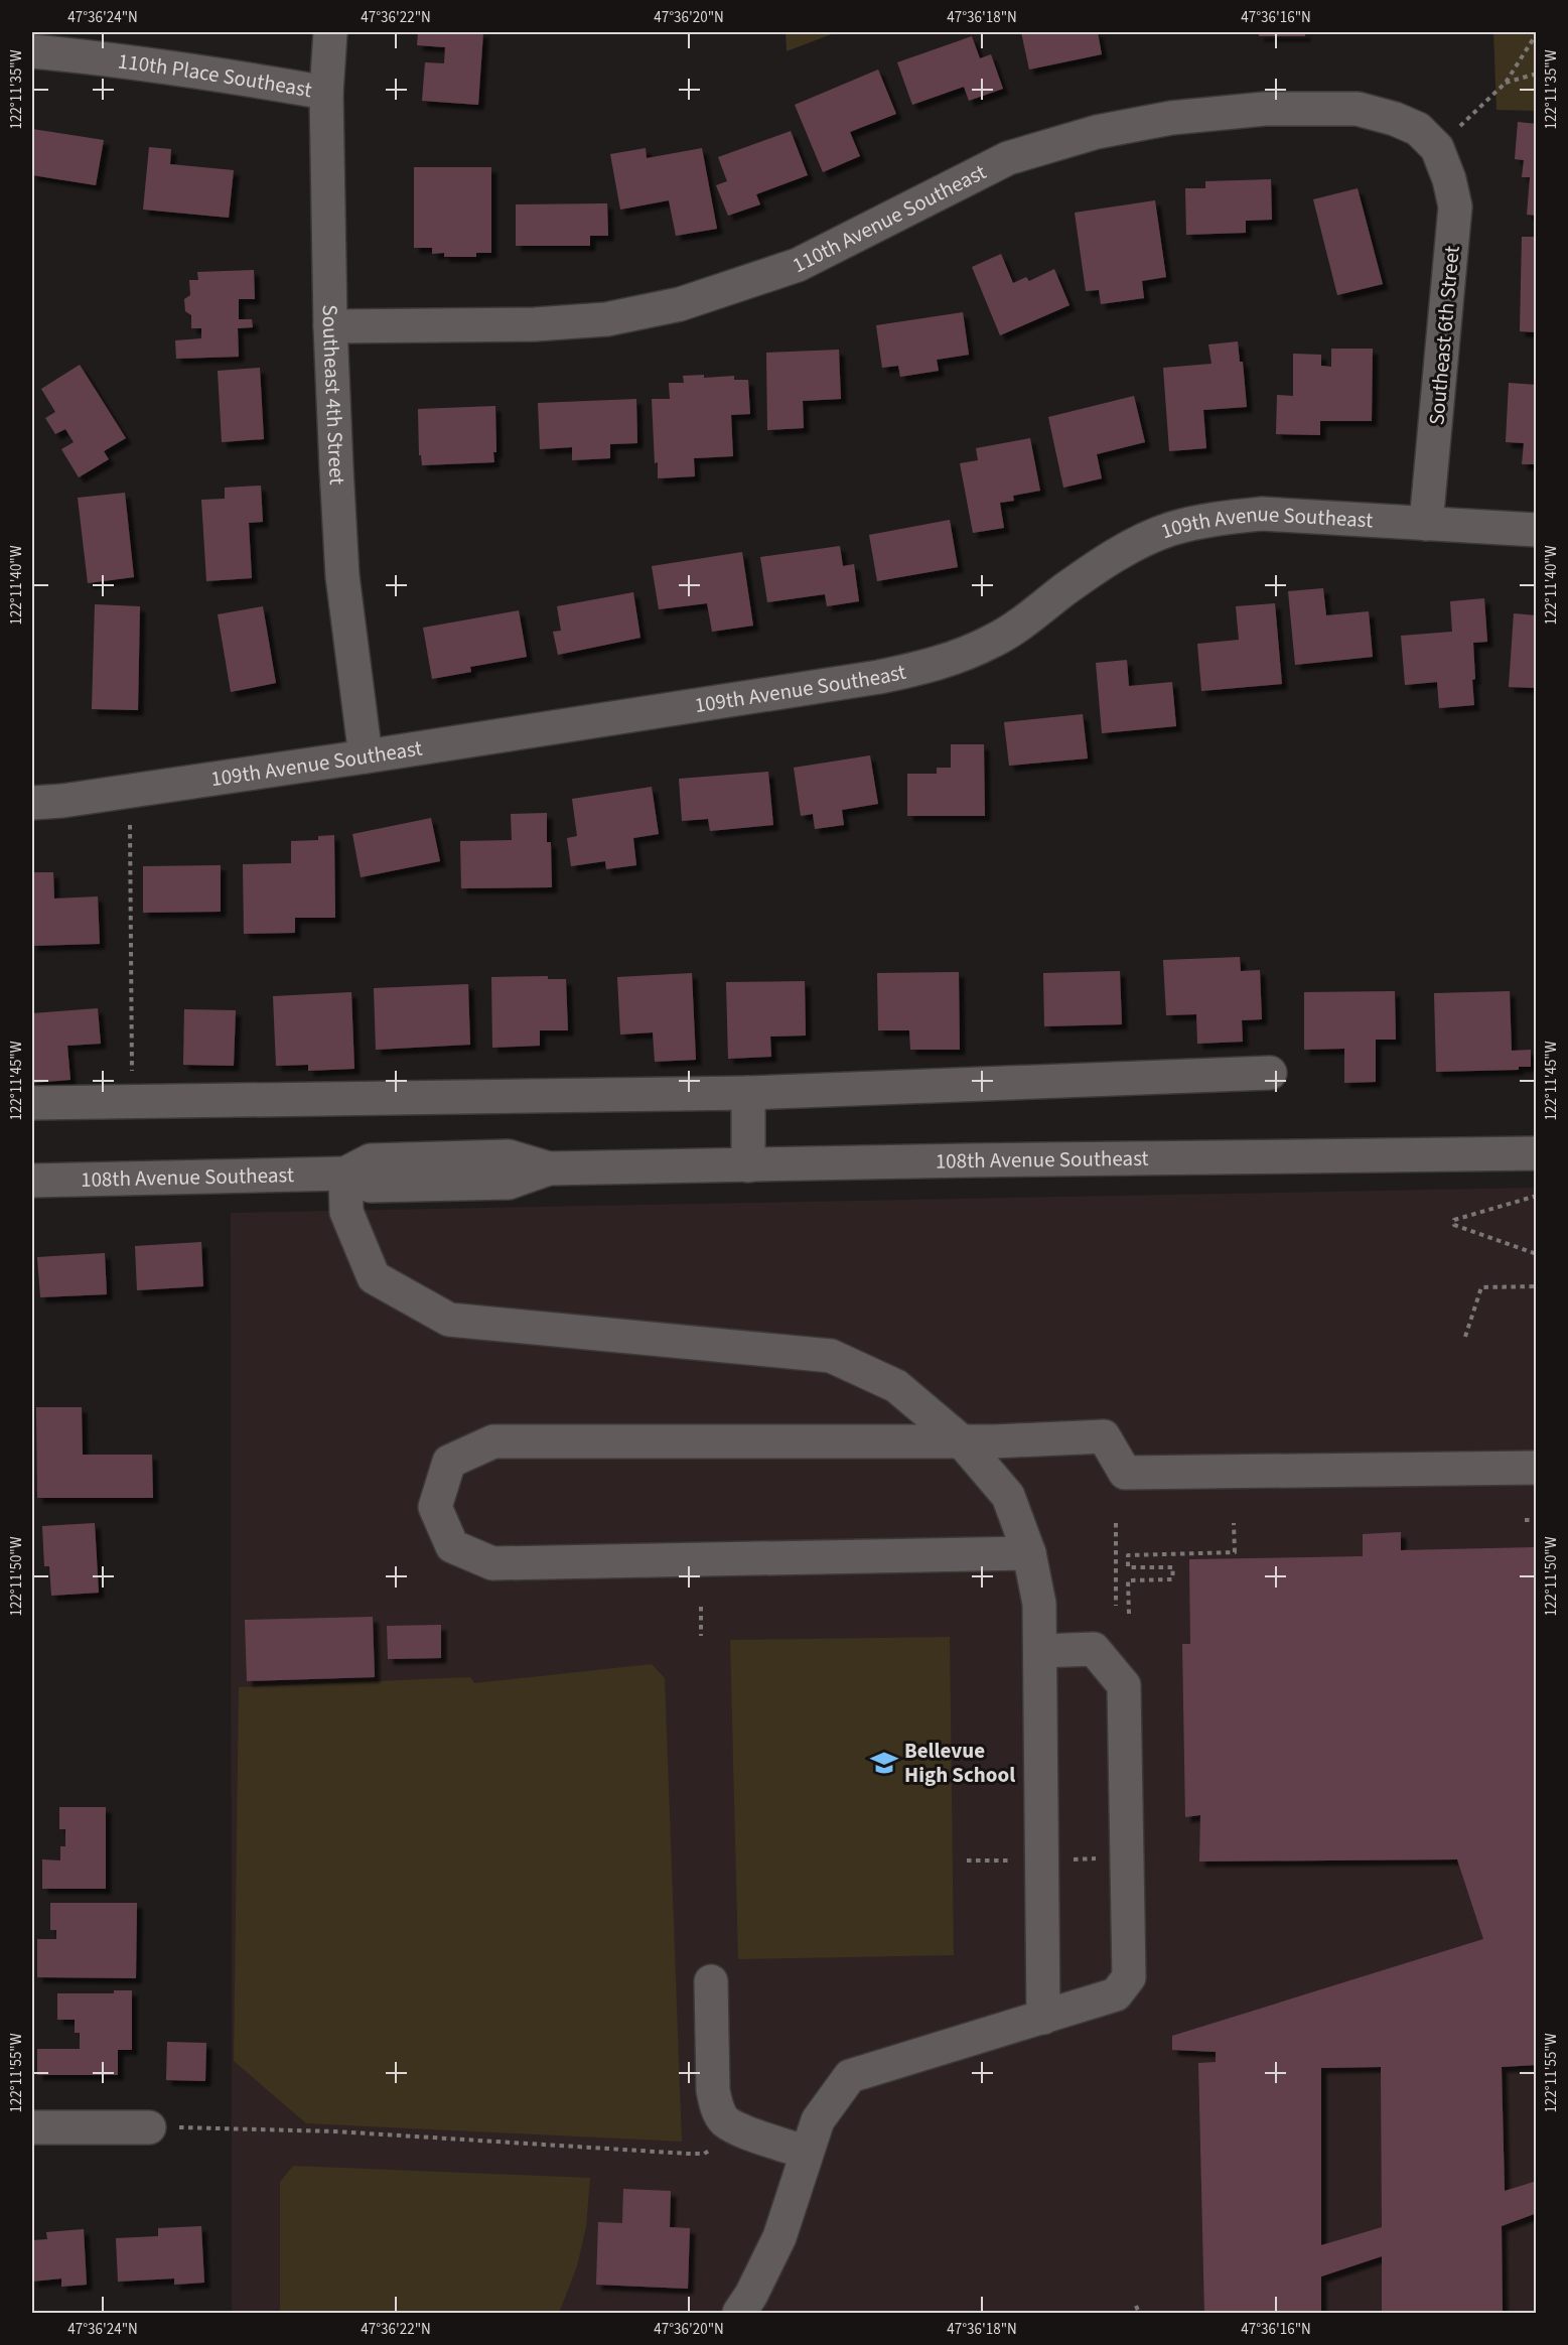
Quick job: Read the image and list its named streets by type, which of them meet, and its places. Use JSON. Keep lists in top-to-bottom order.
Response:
{
  "streets": {
    "street": [
      "110th Place Southeast",
      "110th Avenue Southeast",
      "Southeast 6th Street",
      "Southeast 4th Street",
      "109th Avenue Southeast",
      "108th Avenue Southeast"
    ]
  },
  "crossings": [
    ["110th Place Southeast", "Southeast 4th Street"],
    ["110th Avenue Southeast", "Southeast 6th Street"],
    ["110th Avenue Southeast", "Southeast 4th Street"],
    ["Southeast 6th Street", "109th Avenue Southeast"],
    ["Southeast 4th Street", "109th Avenue Southeast"]
  ],
  "places": {
    "school or university": ["Bellevue High School"]
  },
  "coordinates": [
    "47°36'24\"N",
    "47°36'22\"N",
    "47°36'20\"N",
    "47°36'18\"N",
    "47°36'16\"N",
    "122°11'35\"W",
    "122°11'40\"W",
    "122°11'45\"W",
    "122°11'50\"W",
    "122°11'55\"W"
  ]
}
